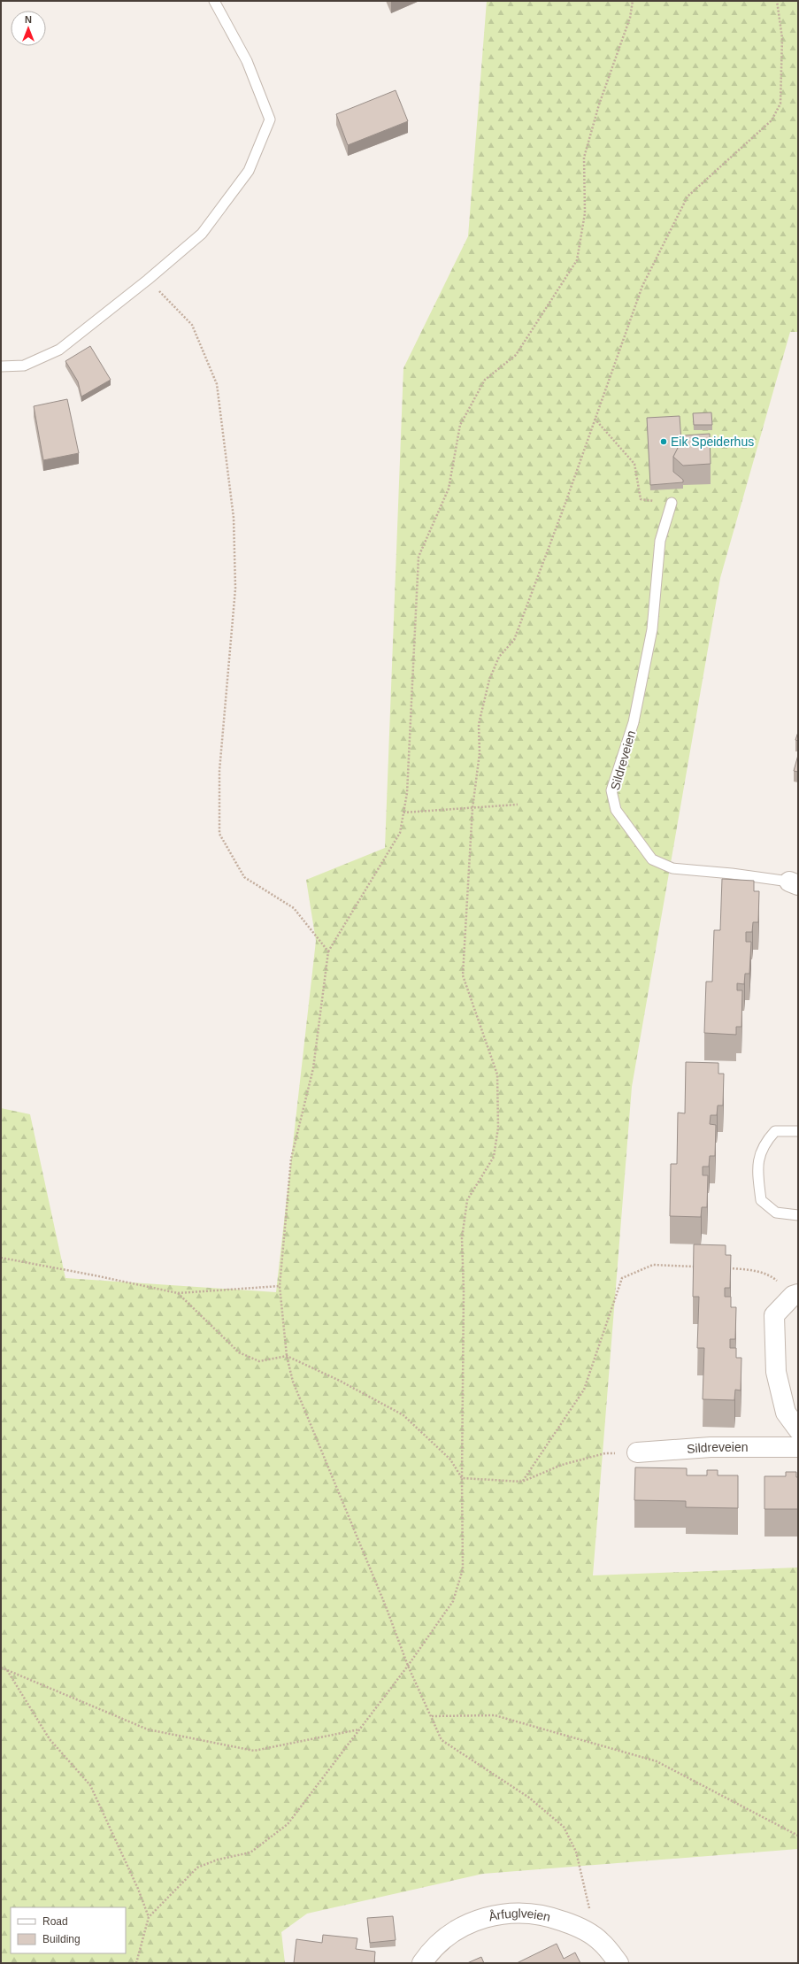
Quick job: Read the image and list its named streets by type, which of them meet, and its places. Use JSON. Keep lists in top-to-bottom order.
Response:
{
  "streets": {
    "street": ["Sildreveien", "Årfuglveien"]
  },
  "places": ["Eik Speiderhus"],
  "legend": ["Road", "Building"],
  "north": "top"
}
